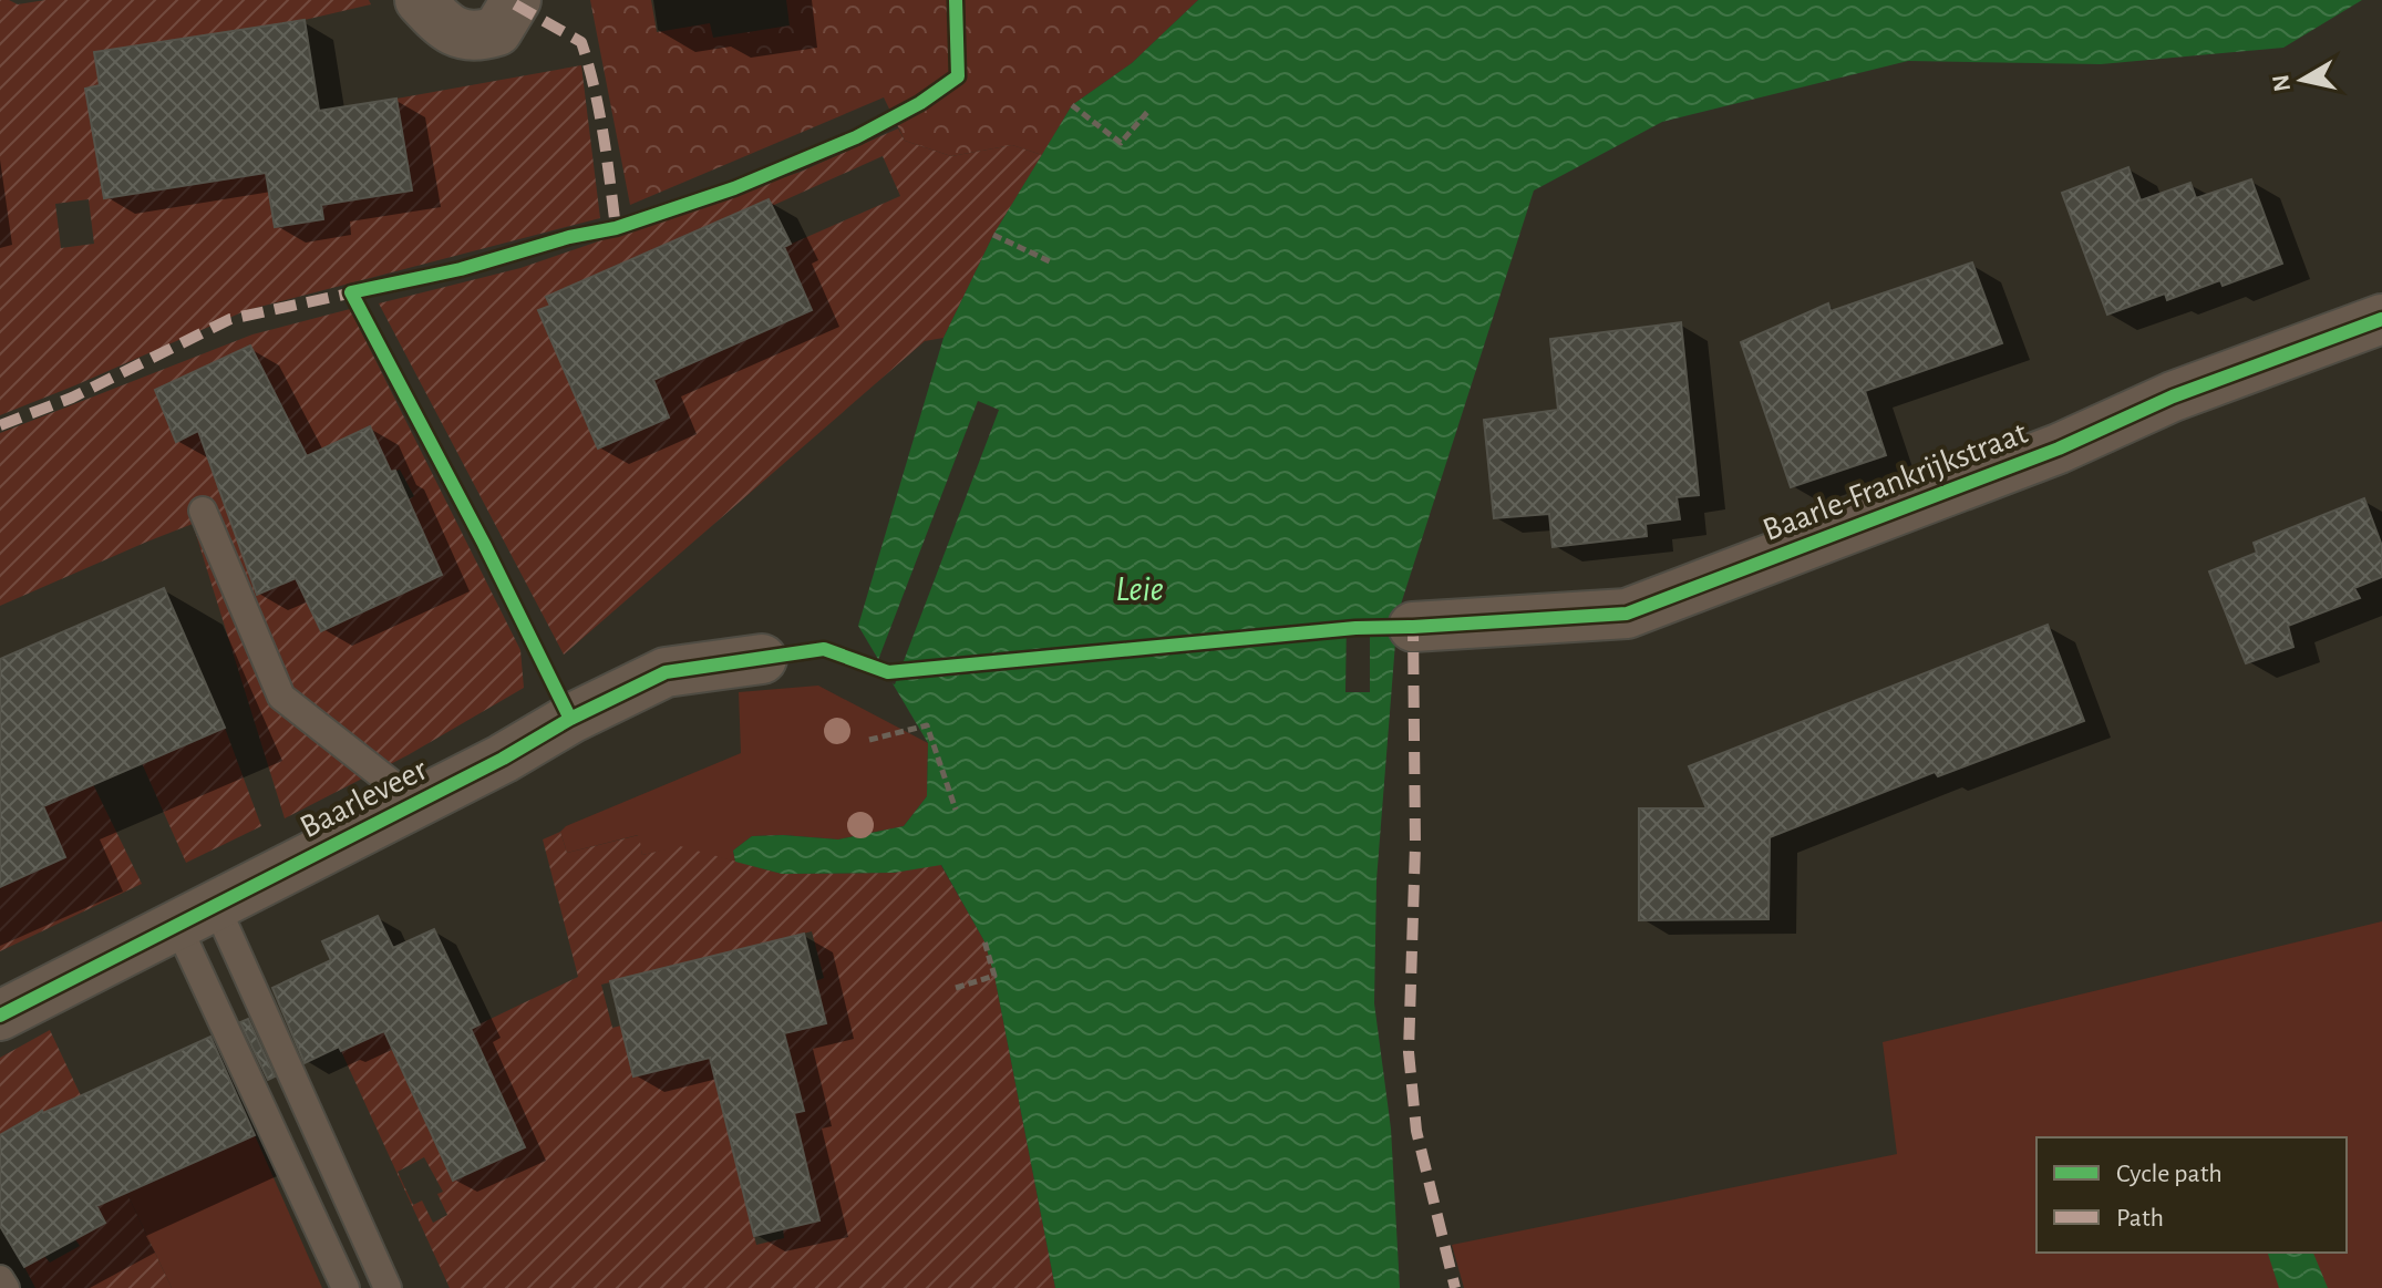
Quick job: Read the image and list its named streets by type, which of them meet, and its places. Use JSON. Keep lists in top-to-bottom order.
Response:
{
  "streets": {
    "street": ["Baarle-Frankrijkstraat", "Baarleveer"]
  },
  "water": ["Leie"],
  "legend": ["Cycle path", "Path"],
  "north": "left"
}
